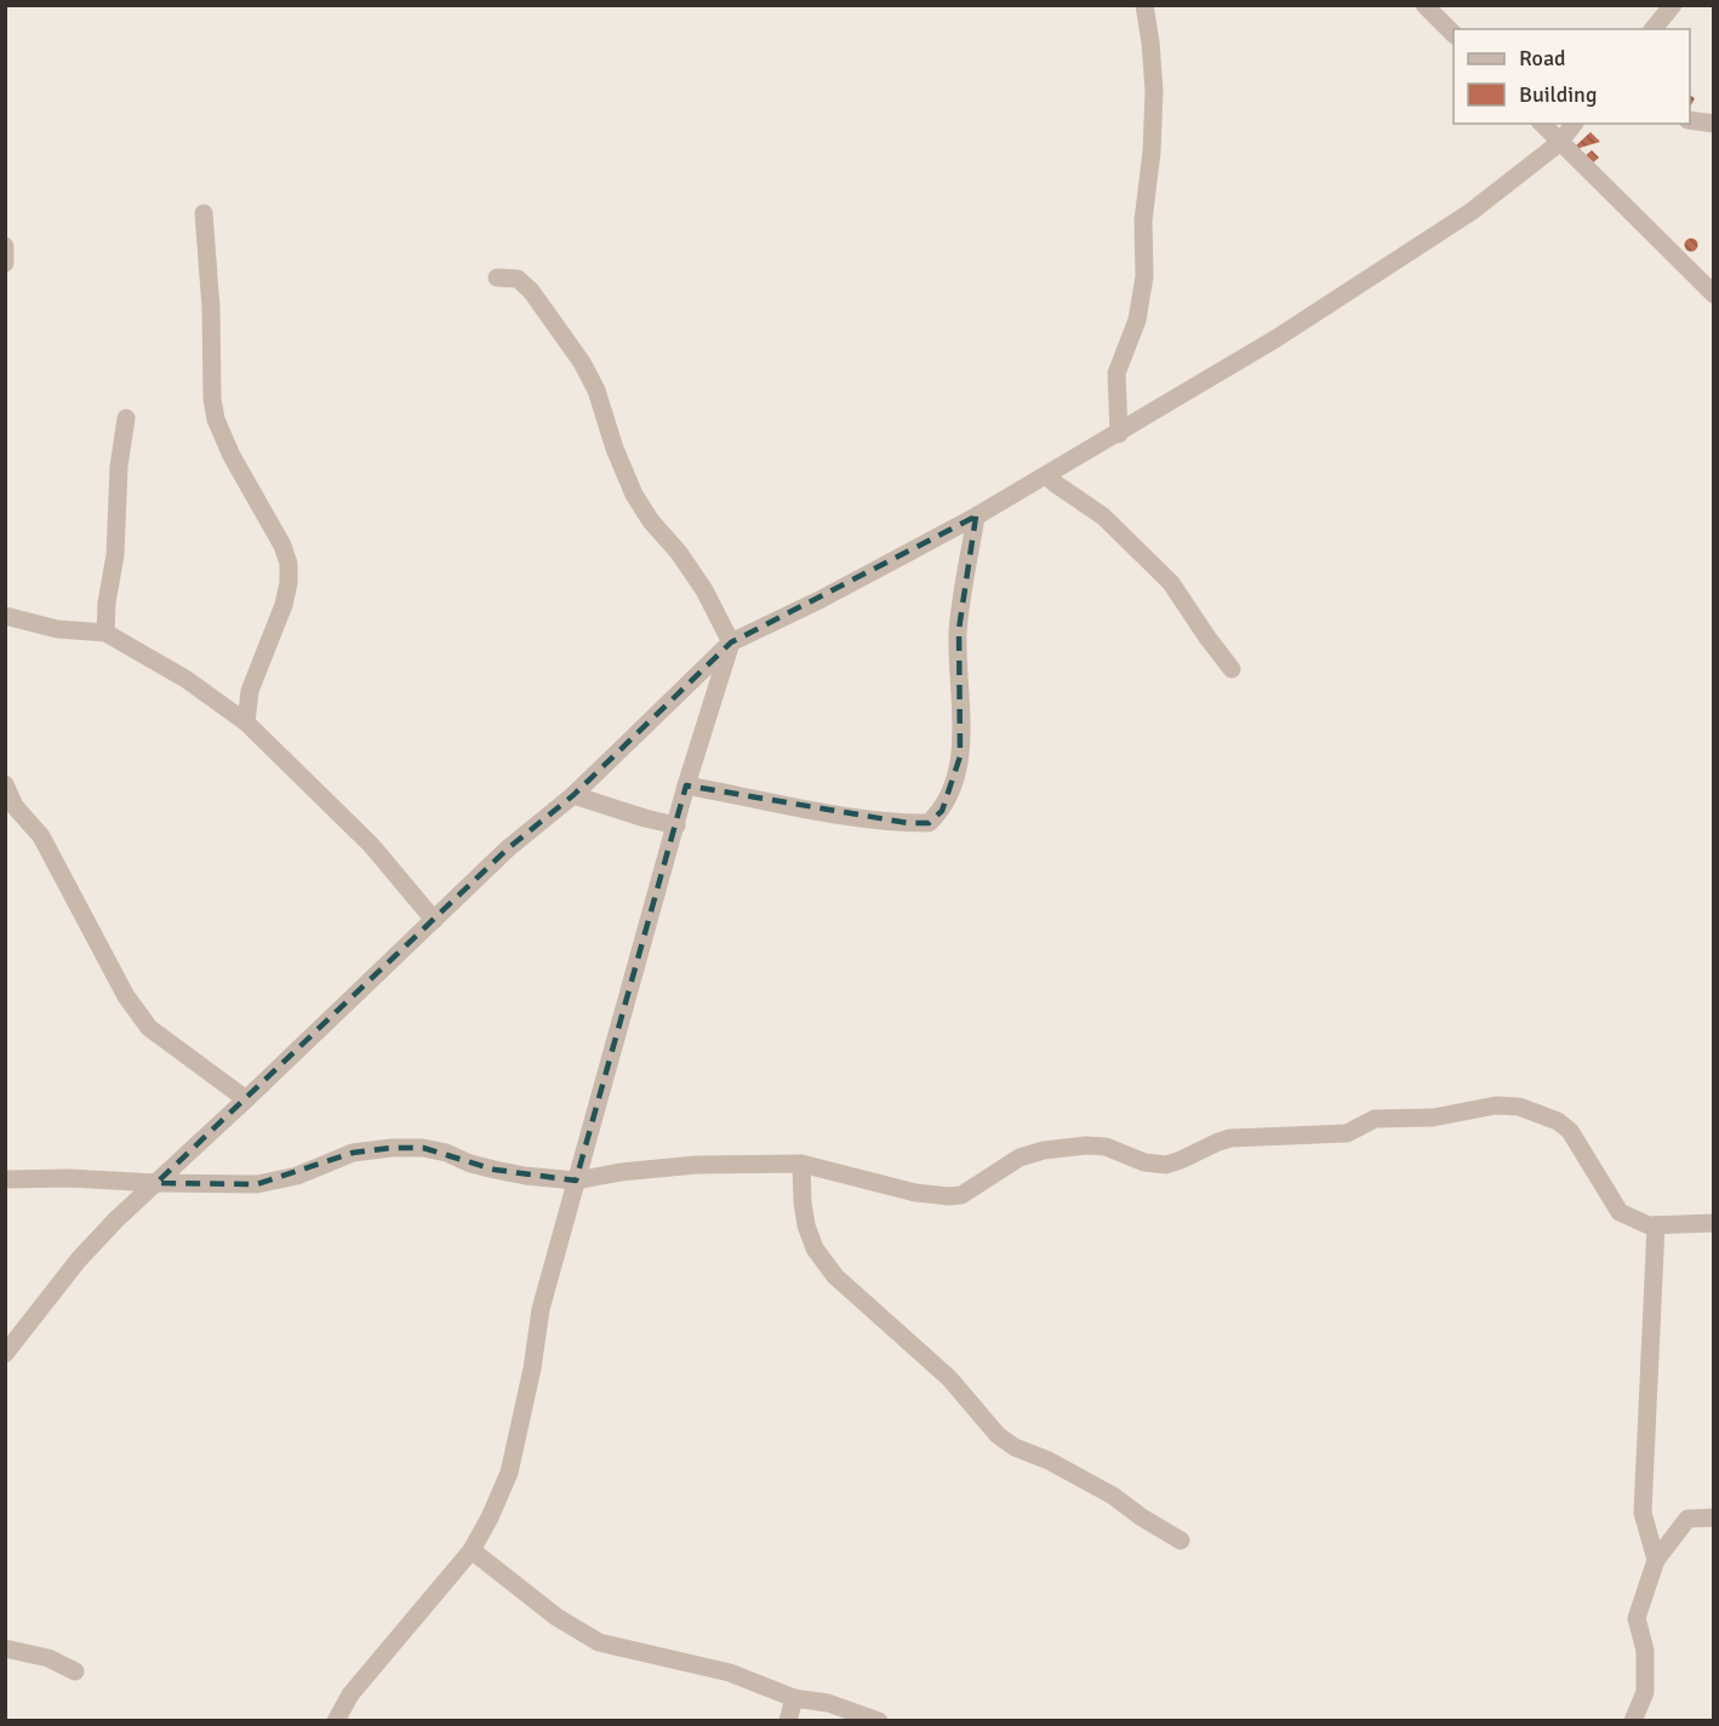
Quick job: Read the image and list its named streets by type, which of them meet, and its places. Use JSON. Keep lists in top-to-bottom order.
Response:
{
  "legend": ["Road", "Building"]
}
